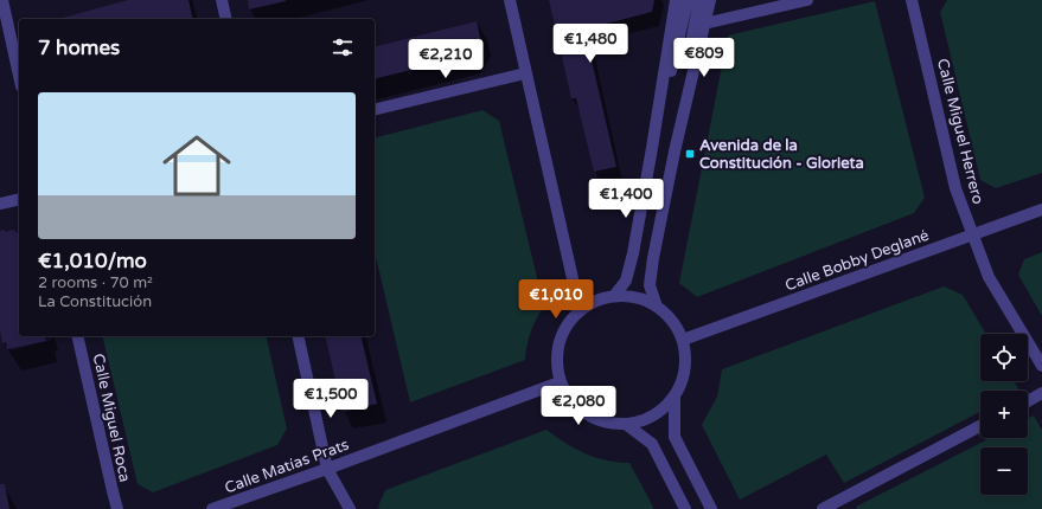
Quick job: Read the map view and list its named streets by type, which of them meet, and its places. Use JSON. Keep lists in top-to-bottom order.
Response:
{
  "streets": {
    "street": [
      "Calle Miguel Herrero",
      "Calle Bobby Deglané",
      "Calle Miguel Roca",
      "Calle Matías Prats"
    ]
  },
  "crossings": [
    ["Calle Miguel Herrero", "Calle Bobby Deglané"],
    ["Calle Bobby Deglané", "Calle Matías Prats"]
  ],
  "places": {
    "transit": ["Avenida de la Constitución - Glorieta"]
  },
  "page": {
    "heading": "7 homes",
    "price": [
      "€1,480",
      "€809",
      "€2,210",
      "€1,400",
      "€1,010",
      "€1,500",
      "€2,080"
    ],
    "list": [
      {
        "name": "€1,010/mo",
        "note": "2 rooms · 70 m² · La Constitución"
      }
    ],
    "map_buttons": ["+", "−"]
  }
}
